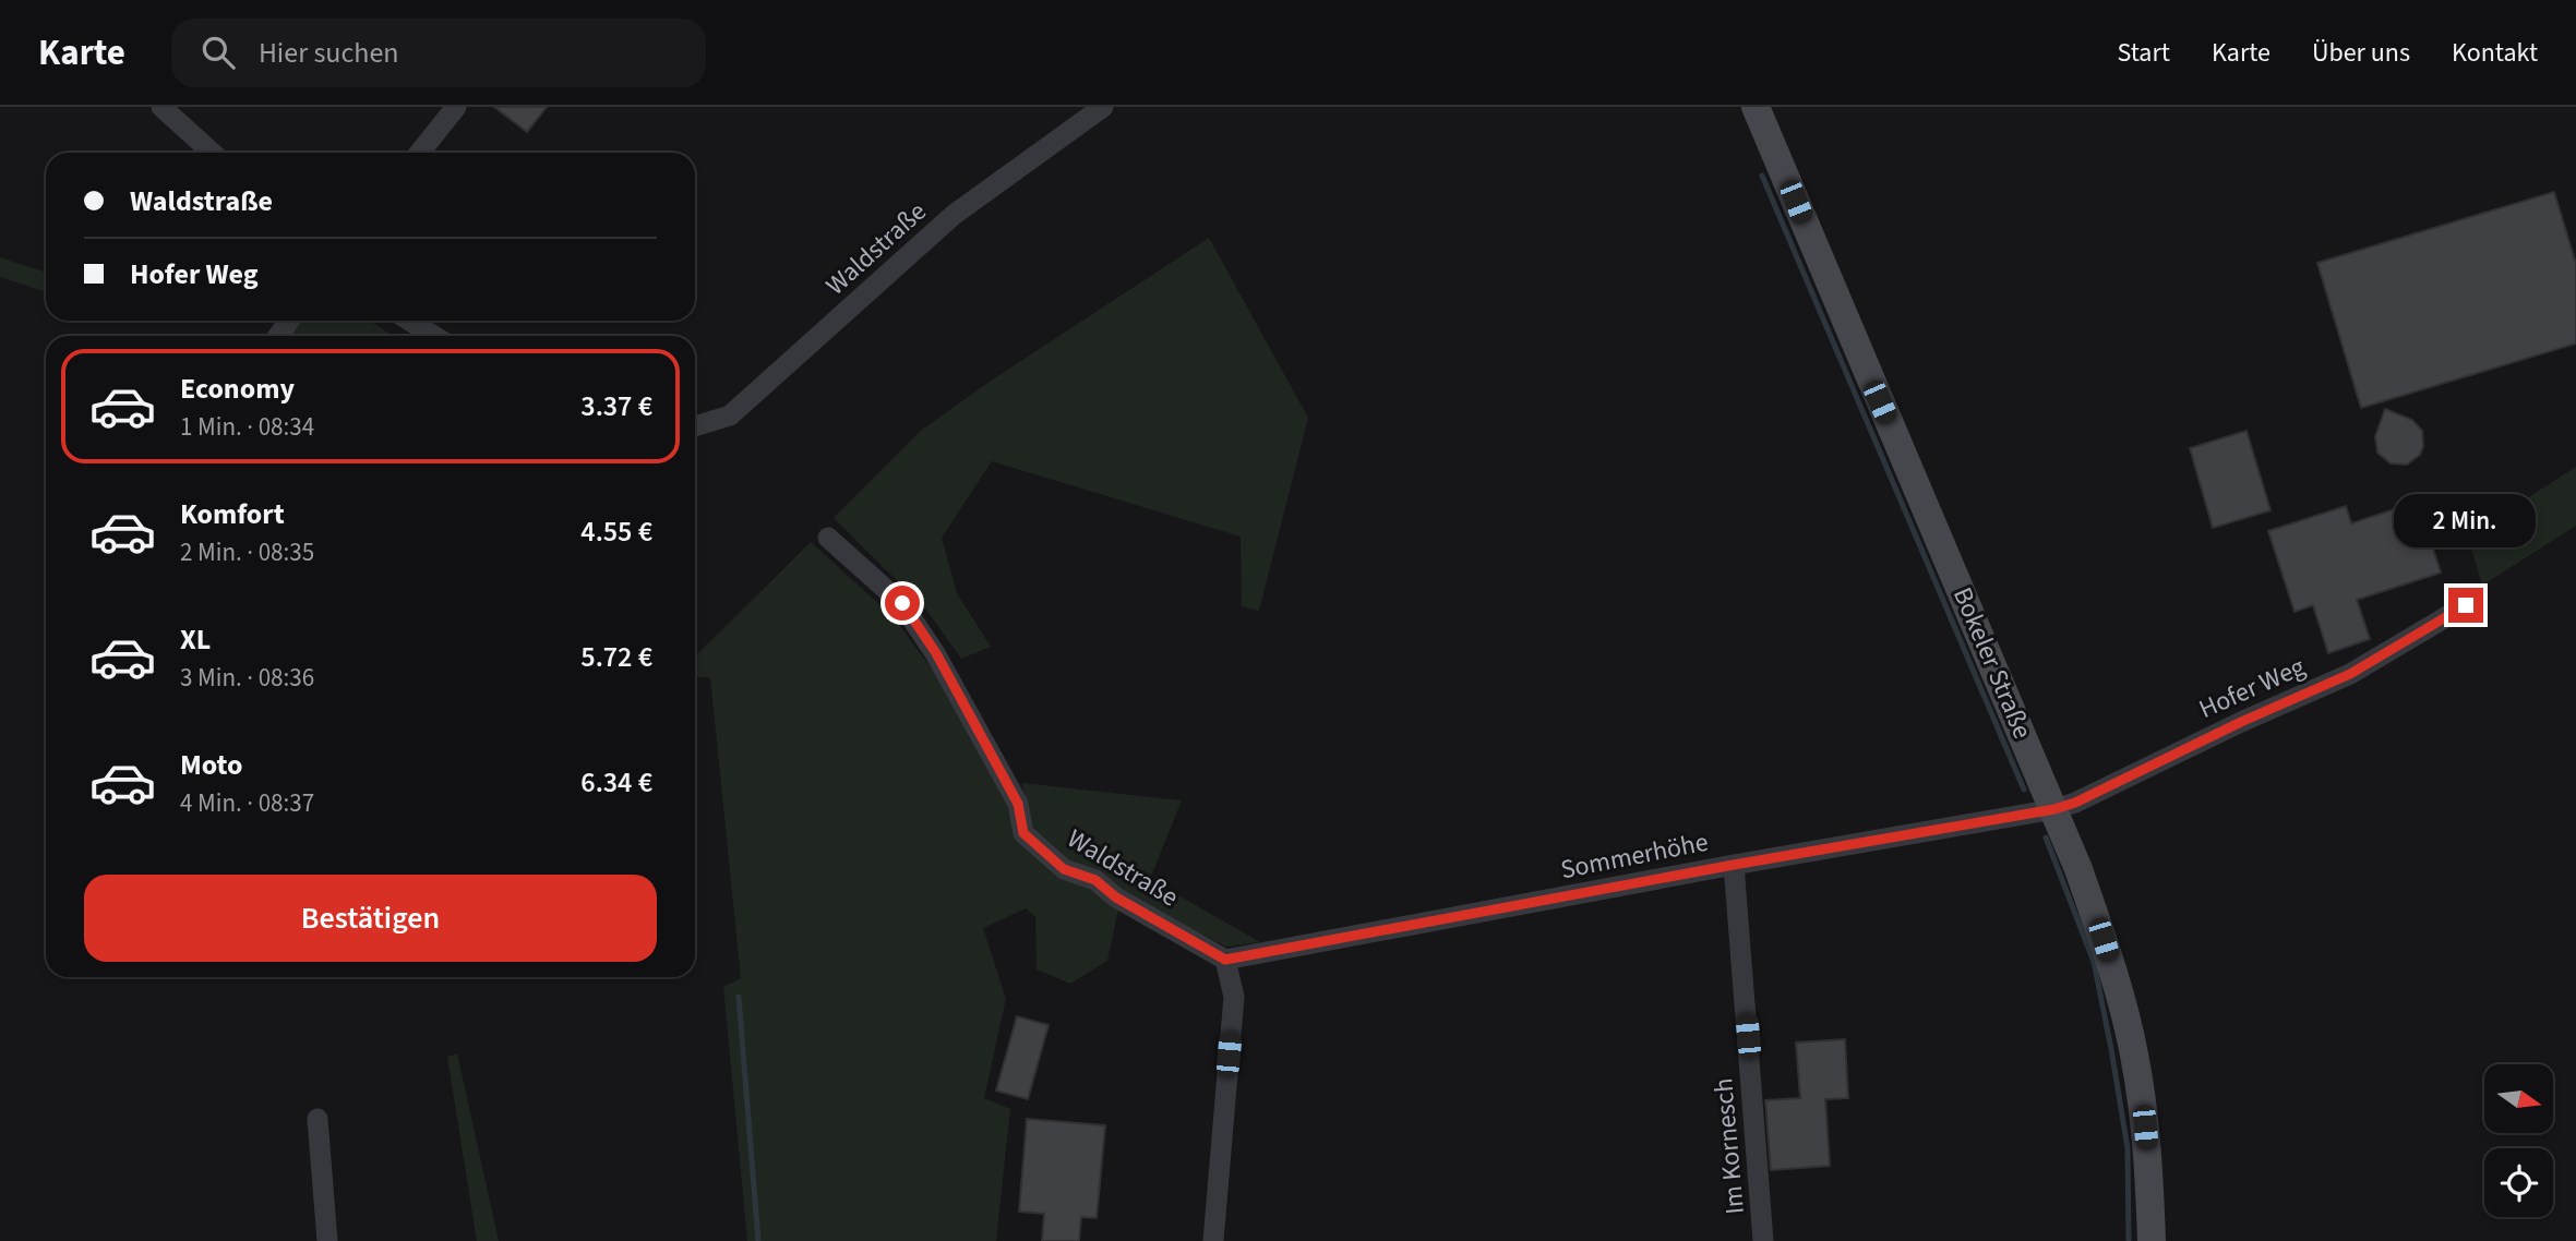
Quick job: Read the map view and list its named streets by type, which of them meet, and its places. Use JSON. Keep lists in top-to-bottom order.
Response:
{
  "streets": {
    "street": [
      "Waldstraße",
      "Bokeler Straße",
      "Hofer Weg",
      "Sommerhöhe",
      "Im Kornesch"
    ]
  },
  "crossings": [
    ["Waldstraße", "Sommerhöhe"],
    ["Bokeler Straße", "Hofer Weg"],
    ["Bokeler Straße", "Sommerhöhe"],
    ["Hofer Weg", "Sommerhöhe"],
    ["Sommerhöhe", "Im Kornesch"]
  ],
  "north": "right",
  "page": {
    "header": "Karte",
    "search": "Hier suchen",
    "nav": [
      "Start",
      "Karte",
      "Über uns",
      "Kontakt"
    ],
    "banner": ["Waldstraße", "Hofer Weg"],
    "list": [
      {
        "name": "Economy",
        "note": "1 Min. · 08:34",
        "value": "3.37 €"
      },
      {
        "name": "Komfort",
        "note": "2 Min. · 08:35",
        "value": "4.55 €"
      },
      {
        "name": "XL",
        "note": "3 Min. · 08:36",
        "value": "5.72 €"
      },
      {
        "name": "Moto",
        "note": "4 Min. · 08:37",
        "value": "6.34 €"
      }
    ],
    "bubble": "2 Min.",
    "buttons": "Bestätigen"
  }
}
